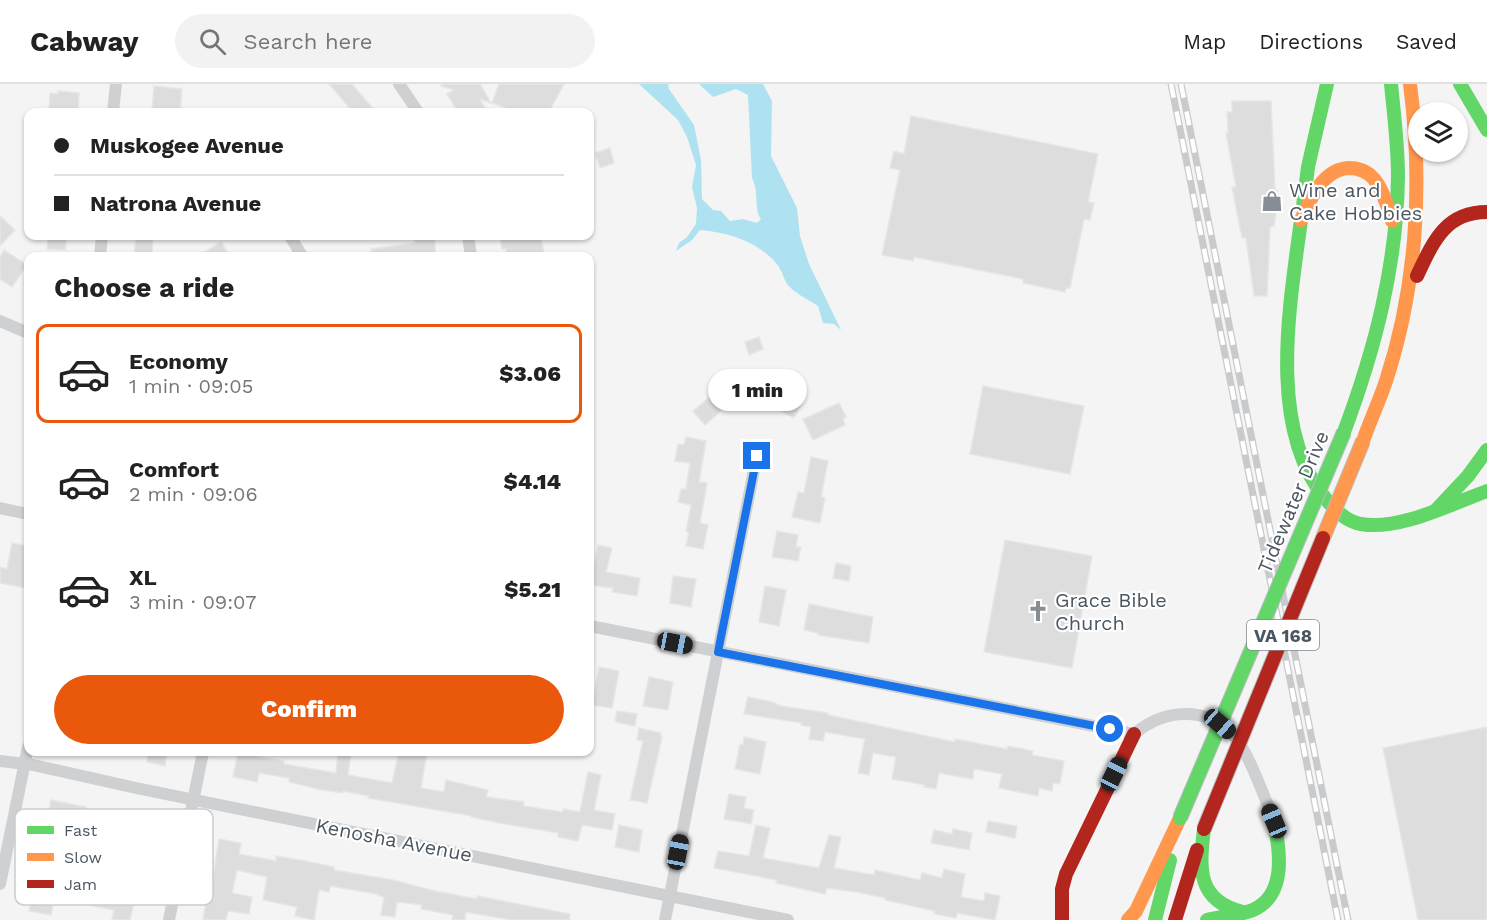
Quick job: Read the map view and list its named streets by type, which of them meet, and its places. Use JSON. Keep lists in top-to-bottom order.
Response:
{
  "streets": {
    "main road": ["Tidewater Drive", "VA 168"],
    "street": ["Kenosha Avenue"]
  },
  "places": {
    "shop": ["Wine and Cake Hobbies"],
    "church": ["Grace Bible Church"]
  },
  "legend": ["Fast", "Slow", "Jam"],
  "page": {
    "header": "Cabway",
    "search": "Search here",
    "nav": ["Map", "Directions", "Saved"],
    "banner": ["Muskogee Avenue", "Natrona Avenue"],
    "heading": "Choose a ride",
    "list": [
      {
        "name": "Economy",
        "note": "1 min · 09:05",
        "value": "$3.06"
      },
      {
        "name": "Comfort",
        "note": "2 min · 09:06",
        "value": "$4.14"
      },
      {
        "name": "XL",
        "note": "3 min · 09:07",
        "value": "$5.21"
      }
    ],
    "bubble": "1 min",
    "buttons": "Confirm"
  }
}
